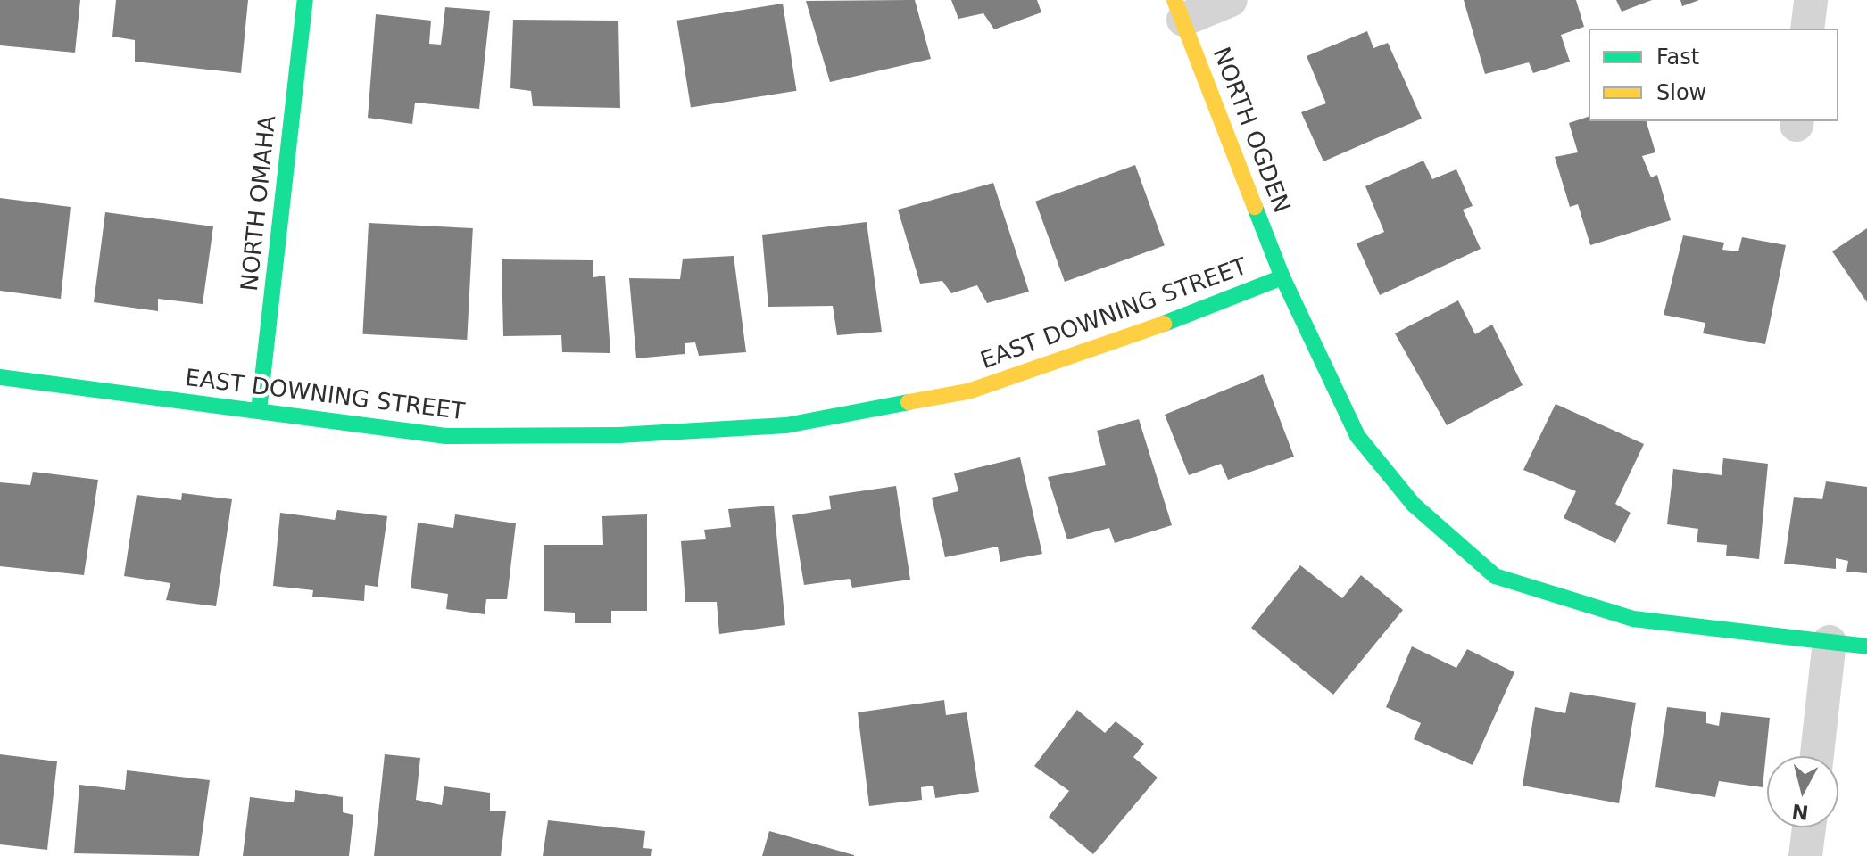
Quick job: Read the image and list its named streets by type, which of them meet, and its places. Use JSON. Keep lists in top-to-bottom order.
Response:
{
  "streets": {
    "street": ["NORTH OGDEN", "NORTH OMAHA", "EAST DOWNING STREET"]
  },
  "crossings": [
    ["NORTH OGDEN", "EAST DOWNING STREET"],
    ["NORTH OMAHA", "EAST DOWNING STREET"]
  ],
  "legend": ["Fast", "Slow"],
  "north": "bottom"
}
